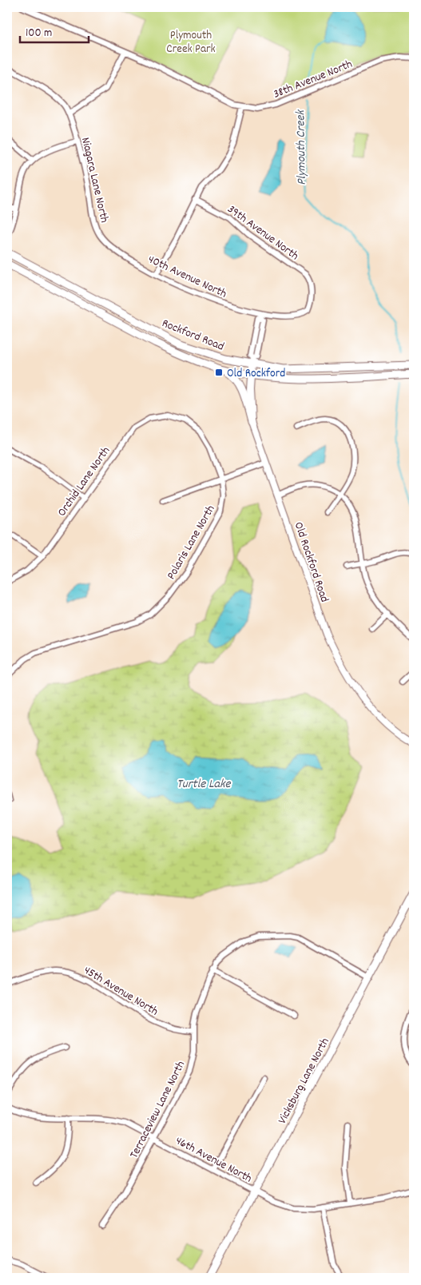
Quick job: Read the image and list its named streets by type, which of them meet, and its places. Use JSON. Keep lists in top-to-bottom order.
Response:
{
  "streets": {
    "main road": ["Rockford Road", "Vicksburg Lane North"],
    "street": [
      "38th Avenue North",
      "Niagara Lane North",
      "39th Avenue North",
      "40th Avenue North",
      "Orchid Lane North",
      "Polaris Lane North",
      "Old Rockford Road",
      "45th Avenue North",
      "Terraceview Lane North",
      "46th Avenue North"
    ]
  },
  "crossings": [
    ["Niagara Lane North", "40th Avenue North"],
    ["39th Avenue North", "40th Avenue North"],
    ["40th Avenue North", "Old Rockford Road"],
    ["Rockford Road", "Old Rockford Road"],
    ["Orchid Lane North", "Polaris Lane North"],
    ["45th Avenue North", "Terraceview Lane North"],
    ["Vicksburg Lane North", "Terraceview Lane North"],
    ["Vicksburg Lane North", "46th Avenue North"],
    ["Terraceview Lane North", "46th Avenue North"]
  ],
  "water": ["Plymouth Creek", "Turtle Lake"],
  "parks": ["Plymouth Creek Park"],
  "places": {
    "transit": ["Old Rockford"]
  },
  "scale_bar": "100 m"
}
